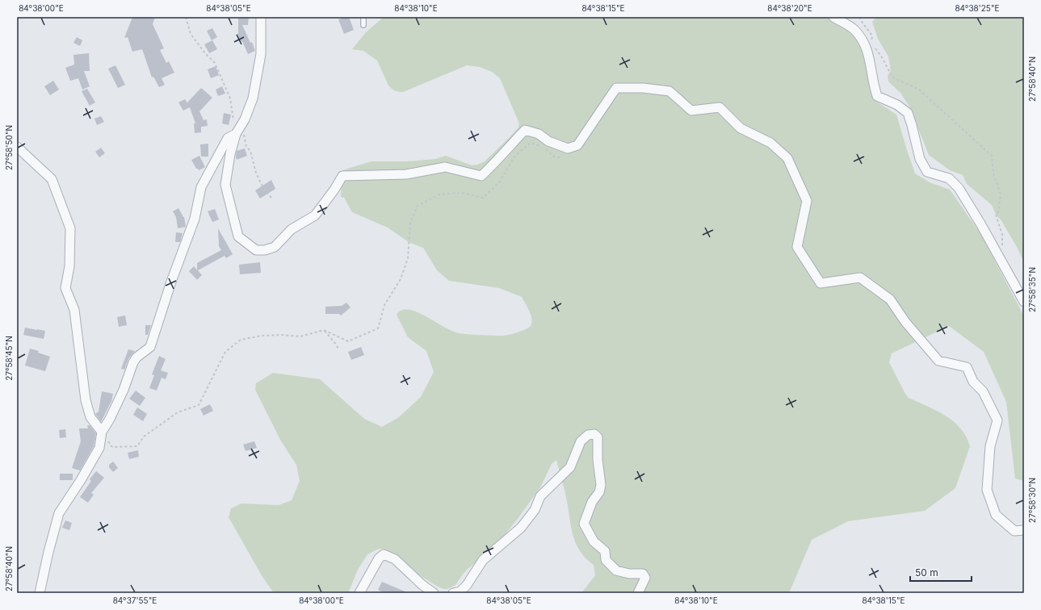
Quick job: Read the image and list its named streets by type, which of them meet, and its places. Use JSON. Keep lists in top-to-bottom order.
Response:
{
  "scale_bar": "50 m",
  "coordinates": [
    "84°38'00\"E",
    "84°38'05\"E",
    "84°38'10\"E",
    "84°38'15\"E",
    "84°38'20\"E",
    "84°38'25\"E",
    "27°58'40\"N",
    "27°58'50\"N",
    "27°58'35\"N",
    "27°58'45\"N",
    "27°58'30\"N",
    "84°37'55\"E"
  ]
}
